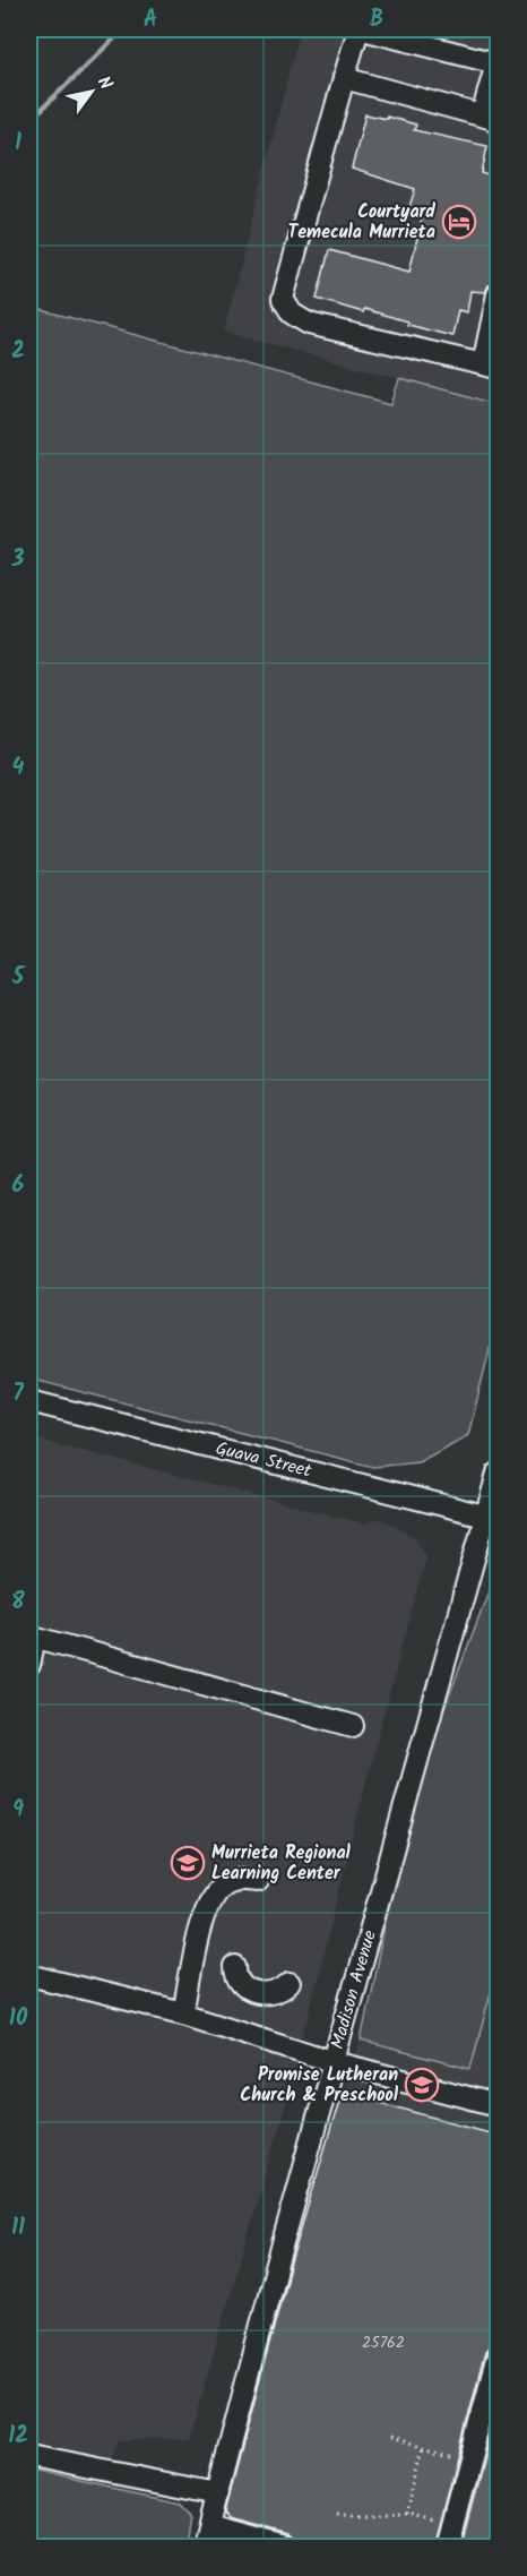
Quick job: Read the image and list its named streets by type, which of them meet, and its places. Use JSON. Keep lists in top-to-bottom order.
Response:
{
  "streets": {
    "street": ["Guava Street", "Madison Avenue"]
  },
  "crossings": [
    ["Guava Street", "Madison Avenue"]
  ],
  "places": {
    "hotel": ["Courtyard Temecula Murrieta"],
    "school or university": ["Murrieta Regional Learning Center", "Promise Lutheran Church & Preschool"]
  },
  "house_numbers": ["25762"],
  "north": "top right",
  "grid": {
    "columns": ["A", "B"],
    "rows": [
      "1",
      "2",
      "3",
      "4",
      "5",
      "6",
      "7",
      "8",
      "9",
      "10",
      "11",
      "12"
    ]
  }
}
